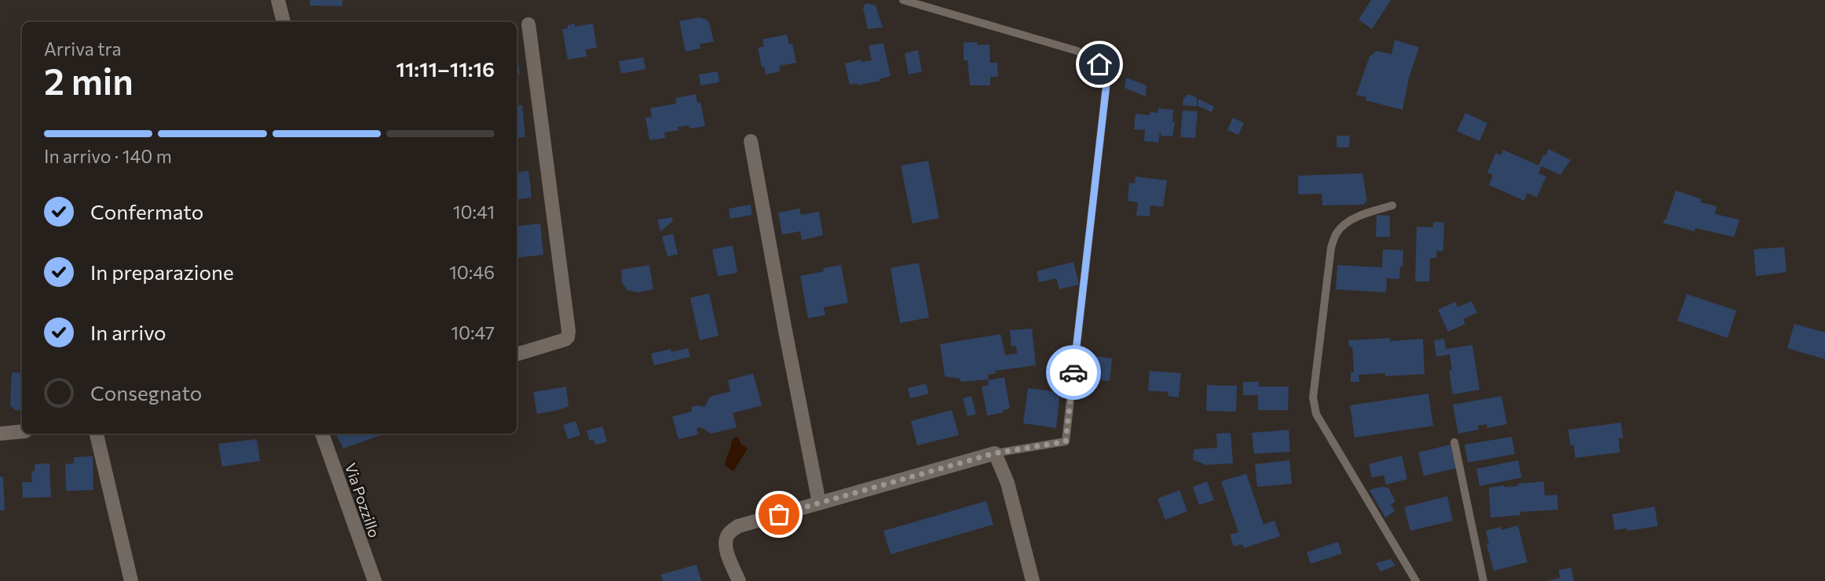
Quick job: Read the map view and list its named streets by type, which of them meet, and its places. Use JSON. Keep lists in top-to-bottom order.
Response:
{
  "streets": {
    "street": ["Via Pozzillo"]
  },
  "page": {
    "heading": ["2 min", "Arriva tra", "11:11–11:16"],
    "bar": "In arrivo · 140 m",
    "list": [
      ["Confermato", "10:41"],
      ["In preparazione", "10:46"],
      ["In arrivo", "10:47"],
      "Consegnato"
    ]
  }
}
